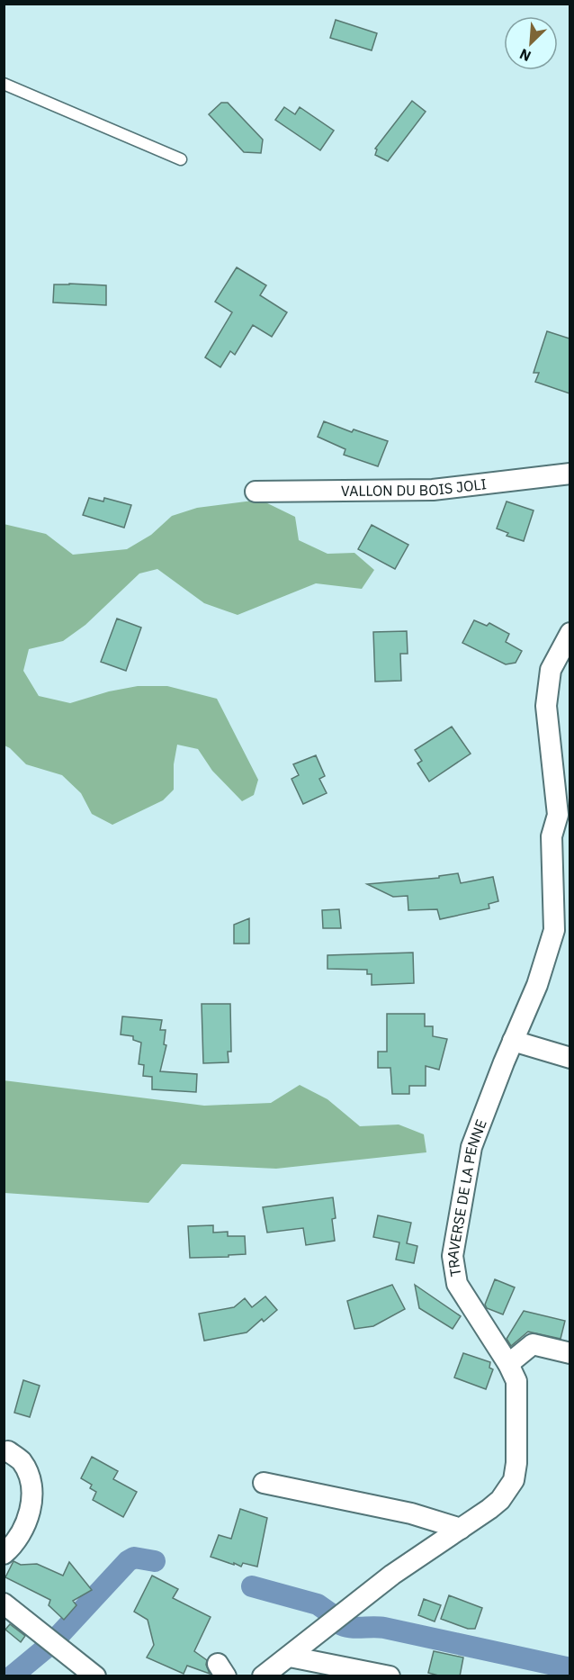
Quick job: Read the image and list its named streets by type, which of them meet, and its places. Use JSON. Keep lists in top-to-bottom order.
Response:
{
  "streets": {
    "street": ["VALLON DU BOIS JOLI", "TRAVERSE DE LA PENNE"]
  },
  "north": "bottom left"
}
